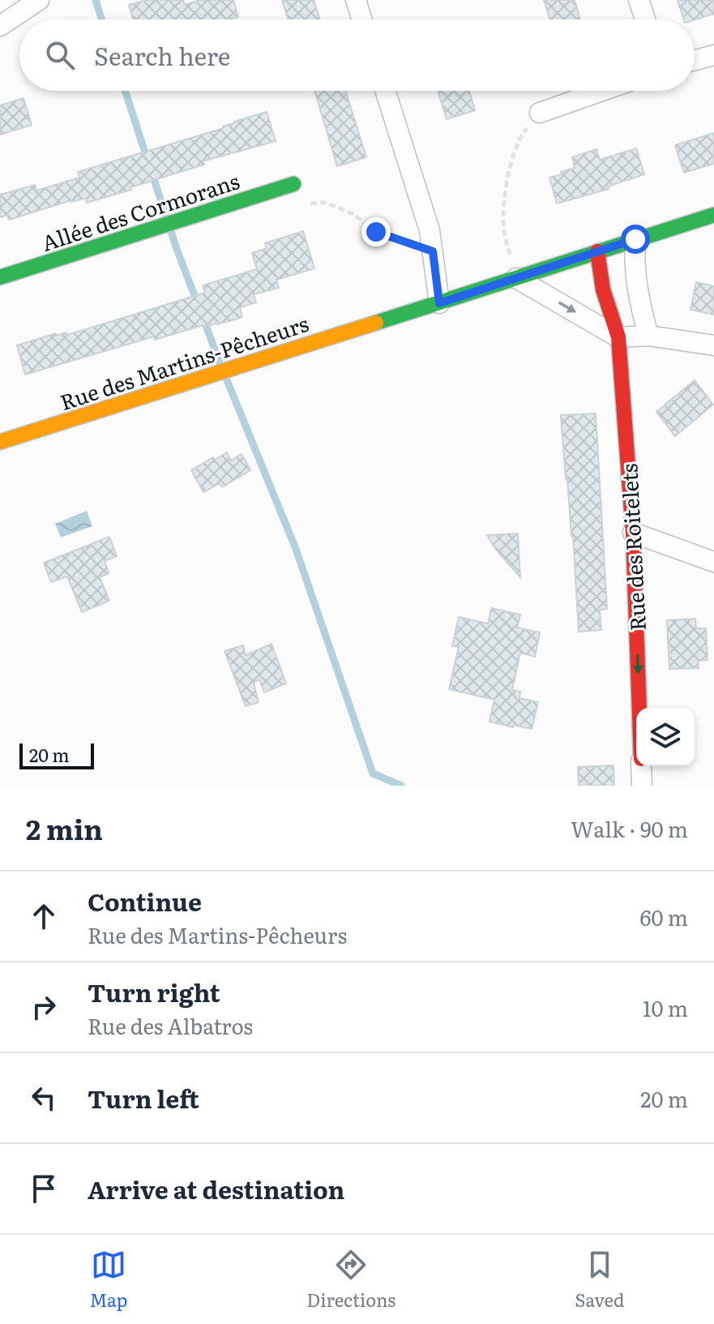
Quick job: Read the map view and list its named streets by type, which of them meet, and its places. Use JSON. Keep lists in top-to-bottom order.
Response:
{
  "streets": {
    "street": ["Allée des Cormorans", "Rue des Martins-Pêcheurs", "Rue des Roitelets"]
  },
  "crossings": [
    ["Rue des Martins-Pêcheurs", "Rue des Roitelets"]
  ],
  "one_way": ["Rue des Roitelets"],
  "scale_bar": "20 m",
  "page": {
    "search": "Search here",
    "scale": "20 m",
    "heading": ["2 min", "Walk · 90 m"],
    "list": [
      ["Continue", "Rue des Martins-Pêcheurs", "60 m"],
      ["Turn right", "Rue des Albatros", "10 m"],
      ["Turn left", "20 m"],
      "Arrive at destination"
    ],
    "nav": ["Map", "Directions", "Saved"]
  }
}
